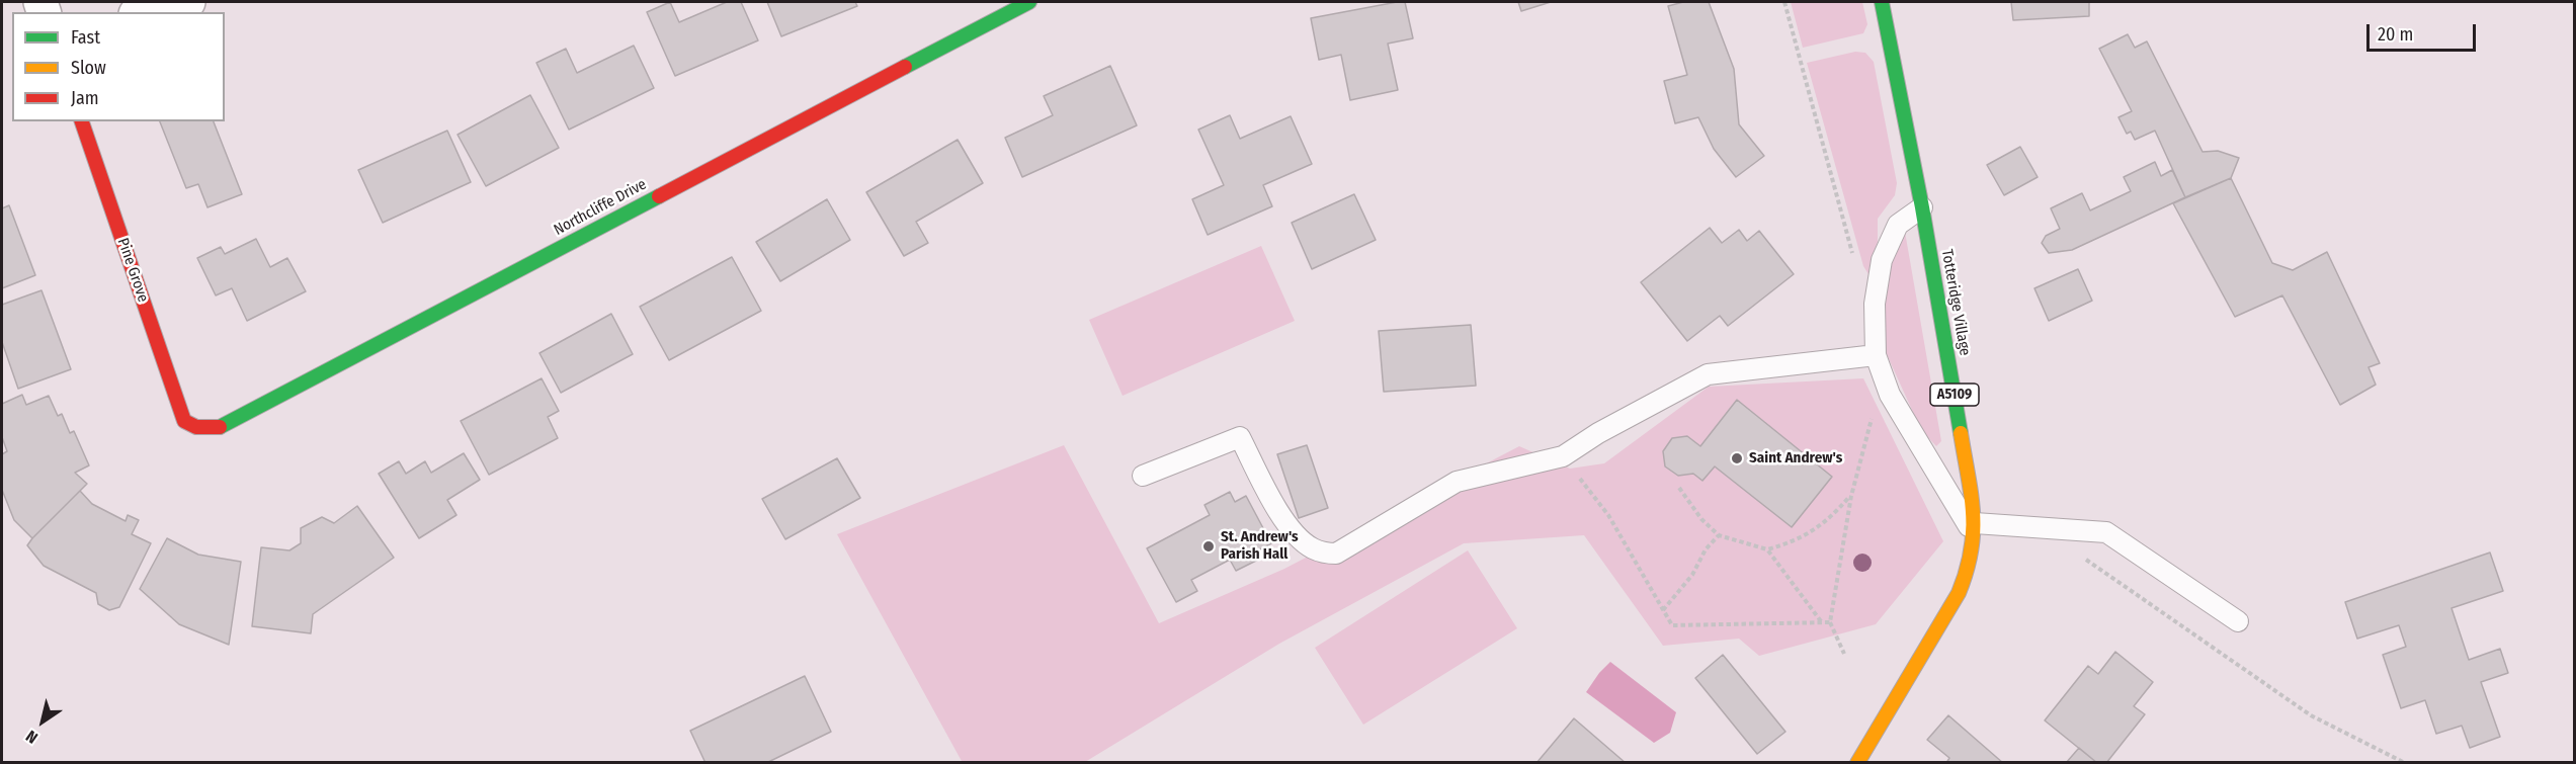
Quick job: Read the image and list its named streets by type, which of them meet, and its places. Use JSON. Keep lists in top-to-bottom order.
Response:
{
  "streets": {
    "street": [
      "Northcliffe Drive",
      "Pine Grove",
      "Totteridge Village",
      "A5109"
    ]
  },
  "crossings": [
    ["Northcliffe Drive", "Pine Grove"]
  ],
  "places": ["Saint Andrew's", "St. Andrew's Parish Hall"],
  "legend": ["Fast", "Slow", "Jam"],
  "scale_bar": "20 m",
  "north": "bottom left"
}
